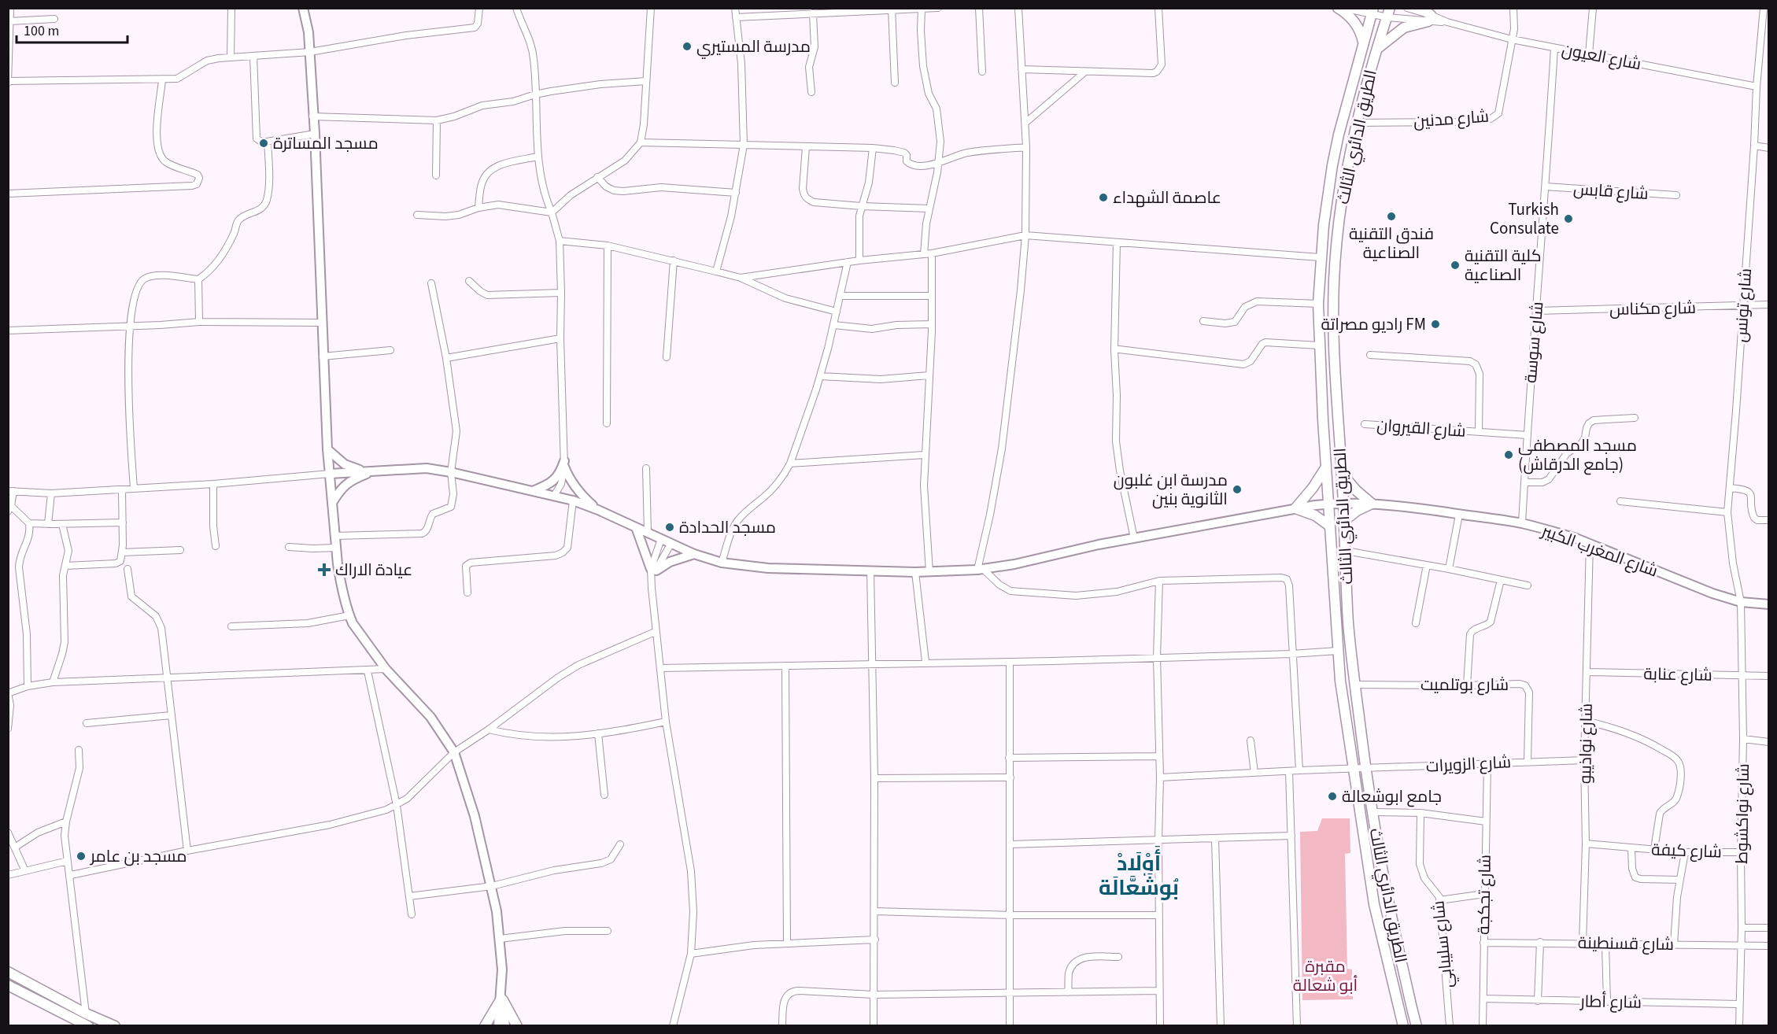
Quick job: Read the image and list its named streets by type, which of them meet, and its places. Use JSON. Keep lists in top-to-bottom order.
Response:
{
  "streets": {
    "main road": ["الطريق الدائري الثالث"],
    "street": [
      "شارع العيون",
      "شارع مدنين",
      "شارع قابس",
      "شارع تونس",
      "شارع مكناس",
      "شارع سوسة",
      "شارع القيروان",
      "شارع المغرب الكبير",
      "شارع عنابة",
      "شارع بوتلميت",
      "شارع نواذيبو",
      "شارع الزويرات",
      "شارع نواكشوط",
      "شارع كيفة",
      "شارع تجكجة",
      "شارع قسنطينة",
      "شارع سليبابي",
      "شارع أطار"
    ]
  },
  "crossings": [
    ["شارع العيون", "شارع مدنين"],
    ["شارع العيون", "شارع تونس"],
    ["شارع العيون", "شارع سوسة"],
    ["شارع مدنين", "الطريق الدائري الثالث"],
    ["الطريق الدائري الثالث", "شارع المغرب الكبير"],
    ["الطريق الدائري الثالث", "شارع بوتلميت"],
    ["الطريق الدائري الثالث", "شارع الزويرات"],
    ["شارع قابس", "شارع سوسة"],
    ["شارع تونس", "شارع مكناس"],
    ["شارع تونس", "شارع المغرب الكبير"],
    ["شارع تونس", "شارع نواكشوط"],
    ["شارع مكناس", "شارع سوسة"],
    ["شارع سوسة", "شارع القيروان"],
    ["شارع سوسة", "شارع المغرب الكبير"],
    ["شارع المغرب الكبير", "شارع نواذيبو"],
    ["شارع المغرب الكبير", "شارع نواكشوط"],
    ["شارع عنابة", "شارع نواذيبو"],
    ["شارع عنابة", "شارع نواكشوط"],
    ["شارع بوتلميت", "شارع الزويرات"],
    ["شارع نواذيبو", "شارع الزويرات"],
    ["شارع نواذيبو", "شارع كيفة"],
    ["شارع نواذيبو", "شارع قسنطينة"],
    ["شارع الزويرات", "شارع تجكجة"],
    ["شارع نواكشوط", "شارع كيفة"],
    ["شارع نواكشوط", "شارع قسنطينة"],
    ["شارع نواكشوط", "شارع أطار"],
    ["شارع تجكجة", "شارع قسنطينة"],
    ["شارع تجكجة", "شارع أطار"]
  ],
  "districts": ["أَوْلَادْ بُوشَعَّالَة"],
  "parks": ["مقبرة أبو شعالة"],
  "places": {
    "other": [
      "مدرسة المستيري",
      "مسجد المساترة",
      "عاصمة الشهداء",
      "فندق التقنية الصناعية",
      "Turkish Consulate",
      "كلية التقنية الصناعية",
      "راديو مصراتة FM",
      "مسجد المصطفى (جامع الدرقاش)",
      "مدرسة ابن غلبون الثانوية بنين",
      "مسجد الحدادة",
      "جامع ابوشعالة",
      "مسجد بن عامر"
    ],
    "health": ["عيادة الاراك"]
  },
  "scale_bar": "100 m"
}
